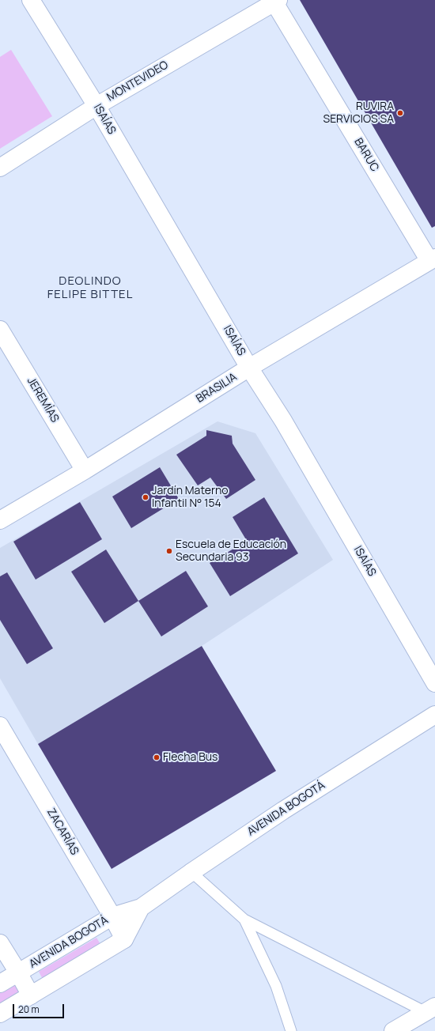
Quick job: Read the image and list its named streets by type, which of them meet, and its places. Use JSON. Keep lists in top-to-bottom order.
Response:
{
  "streets": {
    "street": [
      "MONTEVIDEO",
      "ISAÍAS",
      "BARUC",
      "BRASILIA",
      "JEREMÍAS",
      "AVENIDA BOGOTÁ",
      "ZACARÍAS"
    ]
  },
  "crossings": [
    ["MONTEVIDEO", "ISAÍAS"],
    ["MONTEVIDEO", "BARUC"],
    ["ISAÍAS", "BRASILIA"],
    ["BARUC", "BRASILIA"],
    ["BRASILIA", "JEREMÍAS"],
    ["AVENIDA BOGOTÁ", "ZACARÍAS"]
  ],
  "districts": ["DEOLINDO FELIPE BITTEL"],
  "places": [
    "RUVIRA SERVICIOS SA",
    "Jardín Materno Infantil N° 154",
    "Escuela de Educación Secundaria 93",
    "Flecha Bus"
  ],
  "scale_bar": "20 m"
}
